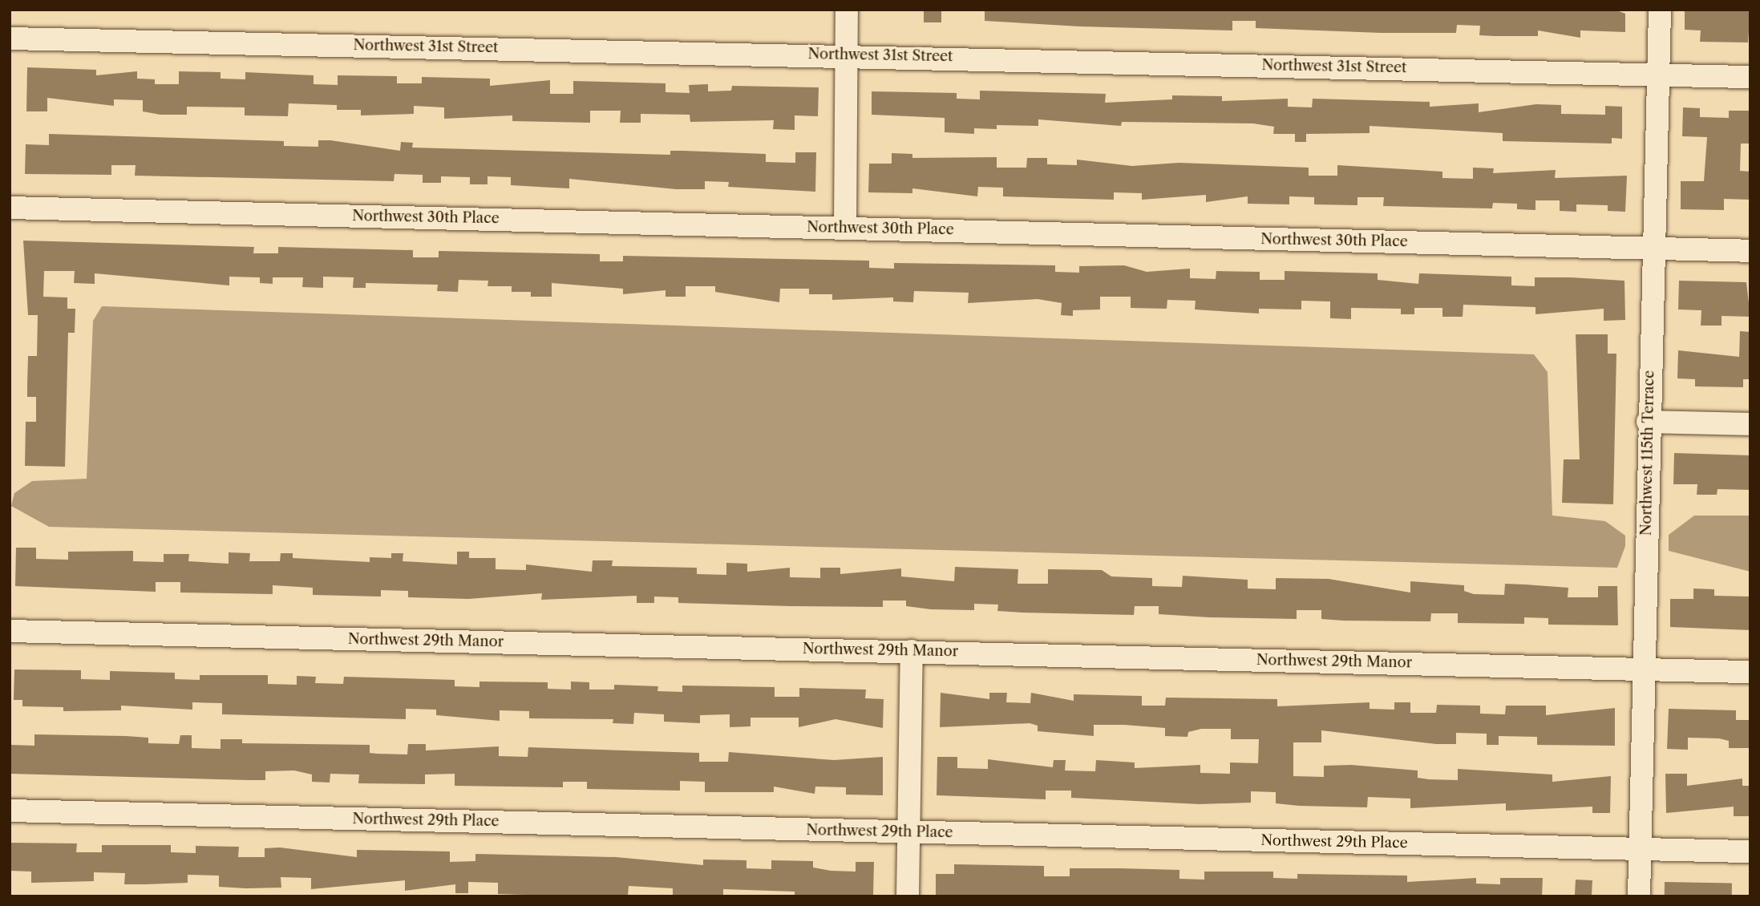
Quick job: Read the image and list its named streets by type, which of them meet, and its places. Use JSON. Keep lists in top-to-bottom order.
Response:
{
  "streets": {
    "street": [
      "Northwest 31st Street",
      "Northwest 30th Place",
      "Northwest 115th Terrace",
      "Northwest 29th Manor",
      "Northwest 29th Place"
    ]
  },
  "crossings": [
    ["Northwest 31st Street", "Northwest 115th Terrace"],
    ["Northwest 30th Place", "Northwest 115th Terrace"],
    ["Northwest 115th Terrace", "Northwest 29th Manor"],
    ["Northwest 115th Terrace", "Northwest 29th Place"]
  ]
}
